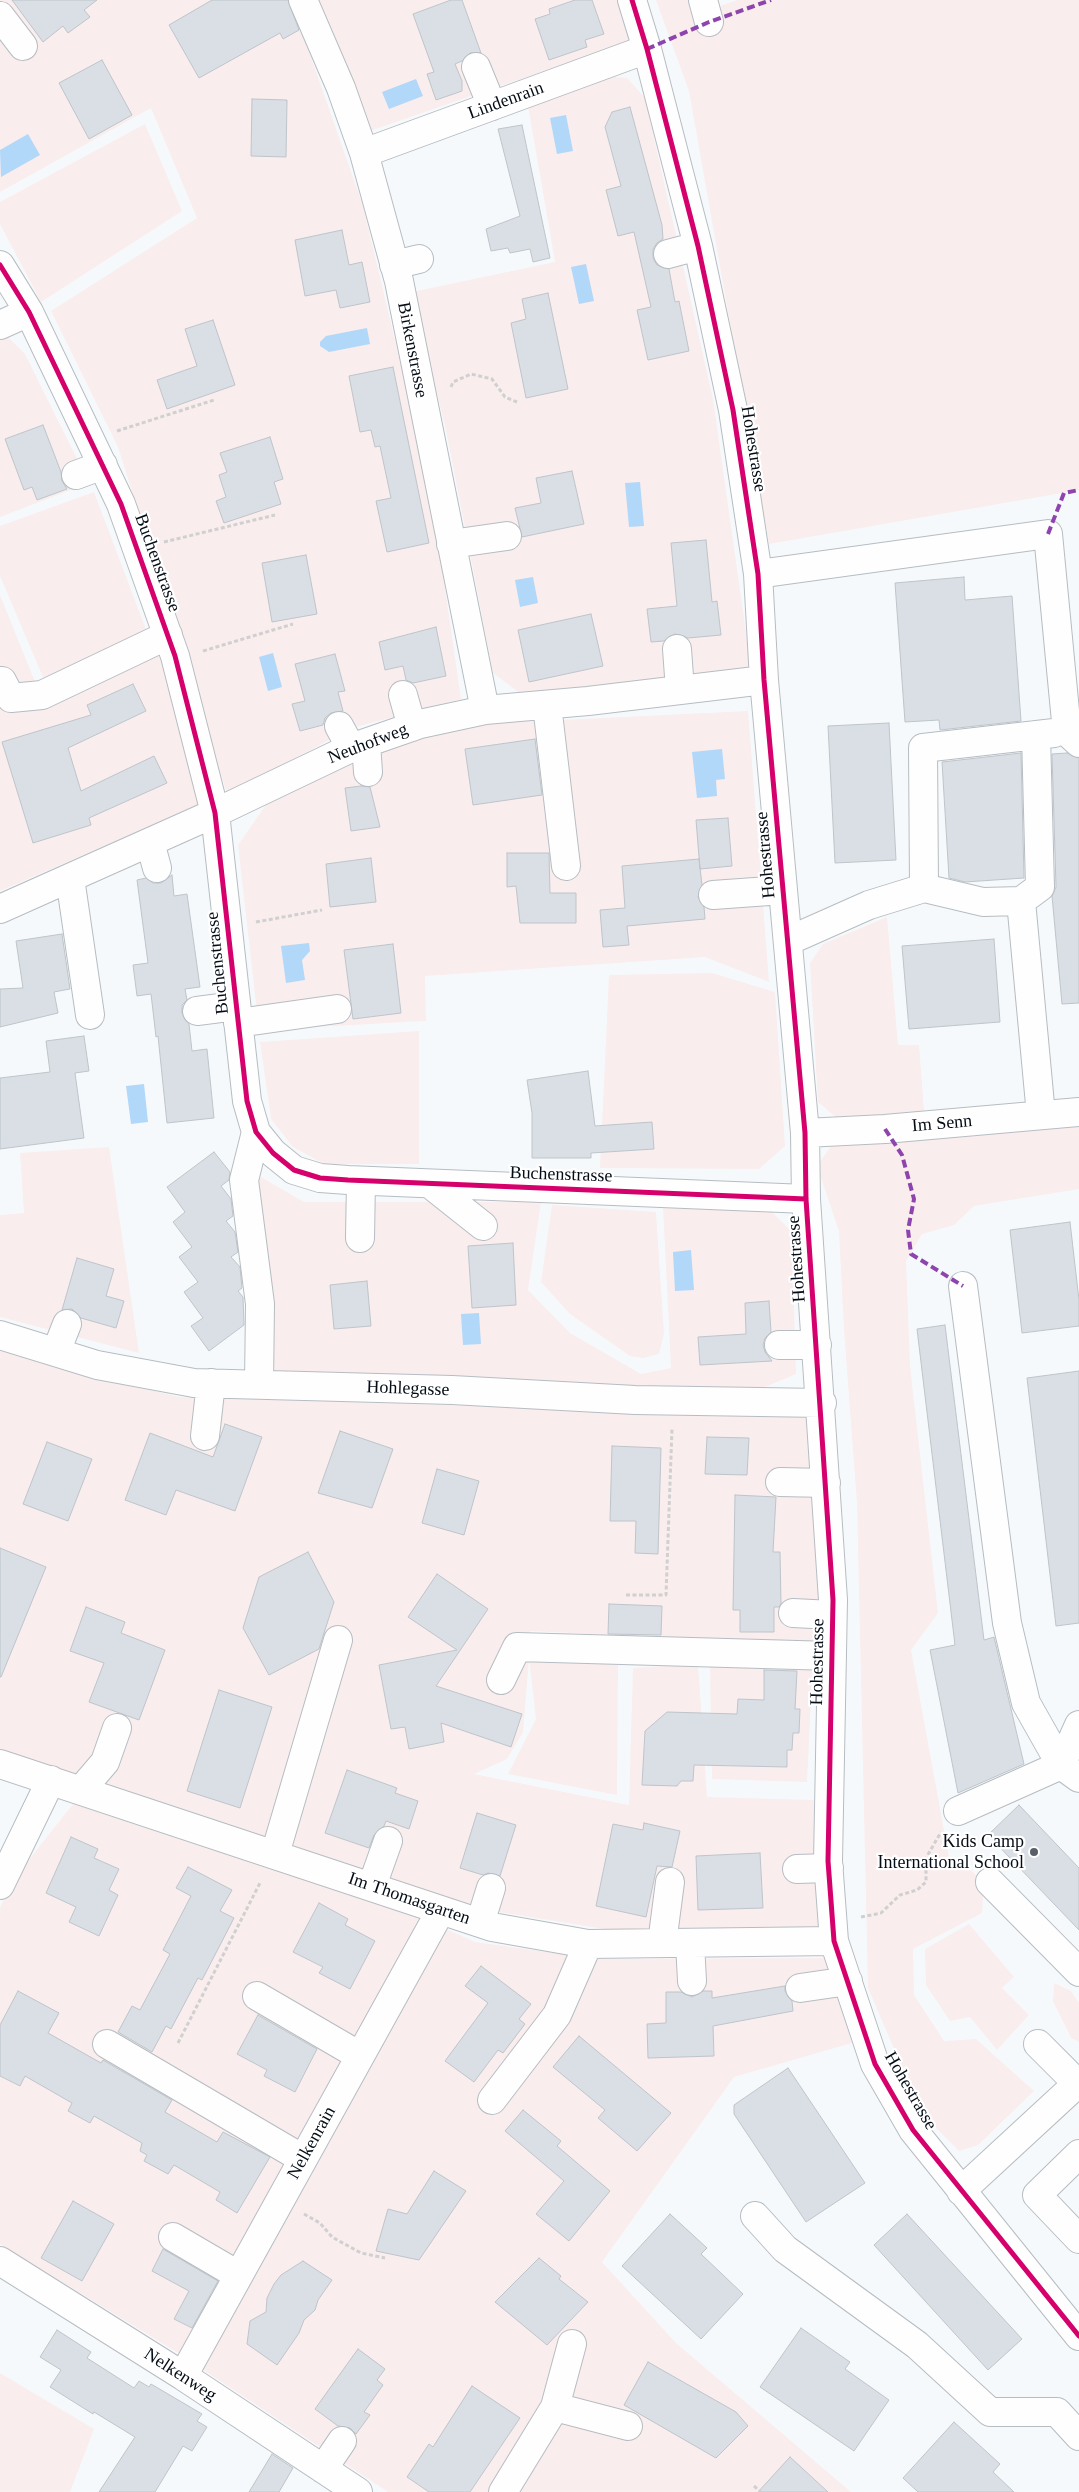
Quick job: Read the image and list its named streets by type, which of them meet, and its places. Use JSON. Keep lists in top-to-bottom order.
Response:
{
  "streets": {
    "street": [
      "Lindenrain",
      "Birkenstrasse",
      "Hohestrasse",
      "Buchenstrasse",
      "Neuhofweg",
      "Im Senn",
      "Hohlegasse",
      "Im Thomasgarten",
      "Nelkenrain",
      "Nelkenweg"
    ]
  },
  "crossings": [
    ["Lindenrain", "Birkenstrasse"],
    ["Lindenrain", "Hohestrasse"],
    ["Birkenstrasse", "Neuhofweg"],
    ["Hohestrasse", "Buchenstrasse"],
    ["Hohestrasse", "Neuhofweg"],
    ["Hohestrasse", "Im Senn"],
    ["Hohestrasse", "Hohlegasse"],
    ["Hohestrasse", "Im Thomasgarten"],
    ["Buchenstrasse", "Neuhofweg"],
    ["Im Thomasgarten", "Nelkenrain"],
    ["Nelkenrain", "Nelkenweg"]
  ],
  "places": ["Kids Camp International School"]
}
